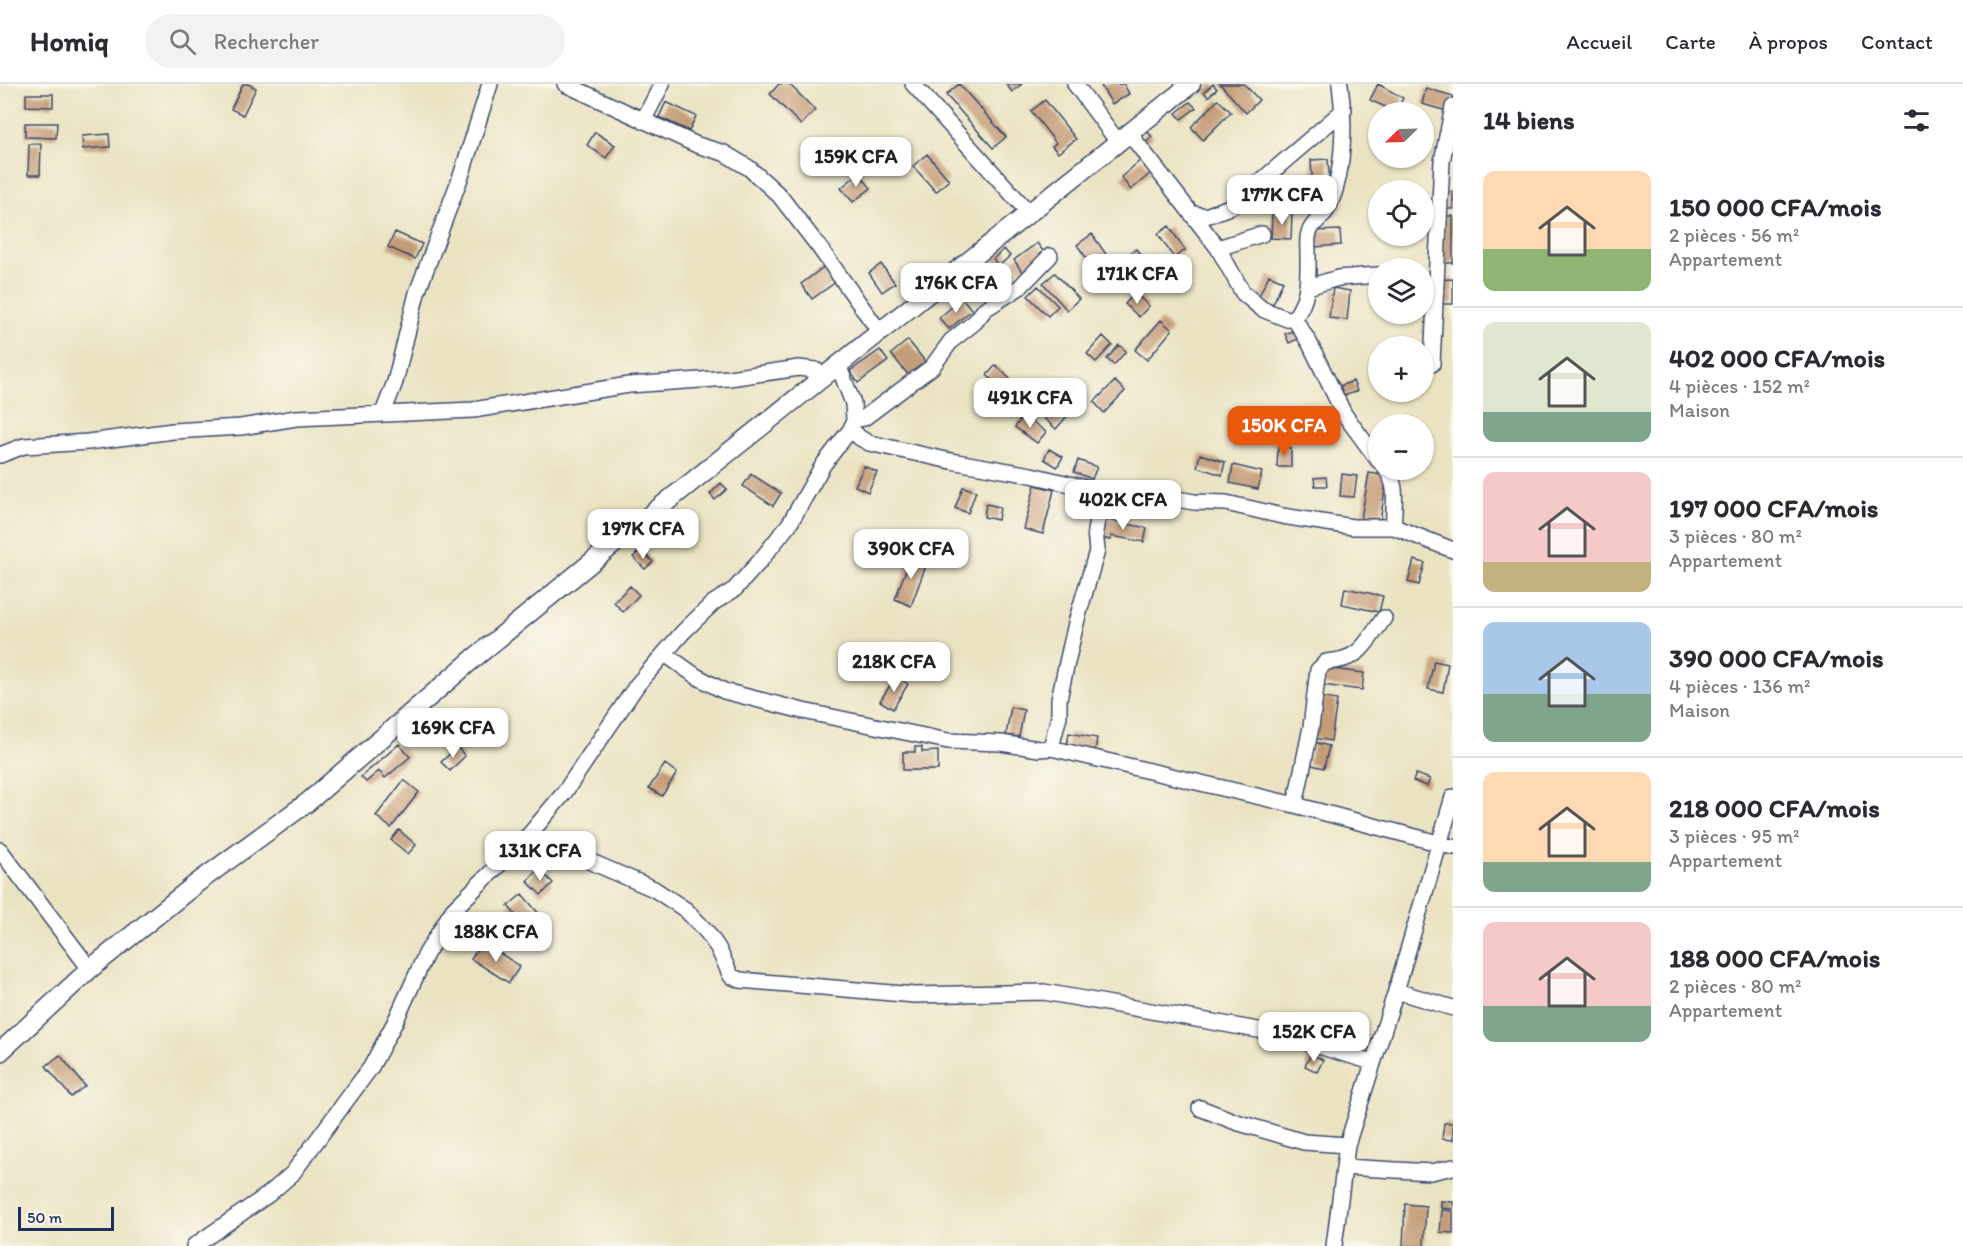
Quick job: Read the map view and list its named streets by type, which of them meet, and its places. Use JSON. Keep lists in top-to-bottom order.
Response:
{
  "scale_bar": "50 m",
  "north": "bottom left",
  "page": {
    "header": "Homiq",
    "search": "Rechercher",
    "nav": [
      "Accueil",
      "Carte",
      "À propos",
      "Contact"
    ],
    "heading": "14 biens",
    "map_buttons": ["+", "−"],
    "price": [
      "159K CFA",
      "177K CFA",
      "171K CFA",
      "176K CFA",
      "491K CFA",
      "150K CFA",
      "402K CFA",
      "197K CFA",
      "390K CFA",
      "218K CFA",
      "169K CFA",
      "131K CFA",
      "188K CFA",
      "152K CFA"
    ],
    "list": [
      {
        "name": "150 000 CFA/mois",
        "note": "2 pièces · 56 m² · Appartement"
      },
      {
        "name": "402 000 CFA/mois",
        "note": "4 pièces · 152 m² · Maison"
      },
      {
        "name": "197 000 CFA/mois",
        "note": "3 pièces · 80 m² · Appartement"
      },
      {
        "name": "390 000 CFA/mois",
        "note": "4 pièces · 136 m² · Maison"
      },
      {
        "name": "218 000 CFA/mois",
        "note": "3 pièces · 95 m² · Appartement"
      },
      {
        "name": "188 000 CFA/mois",
        "note": "2 pièces · 80 m² · Appartement"
      }
    ],
    "scale": "50 m"
  }
}
